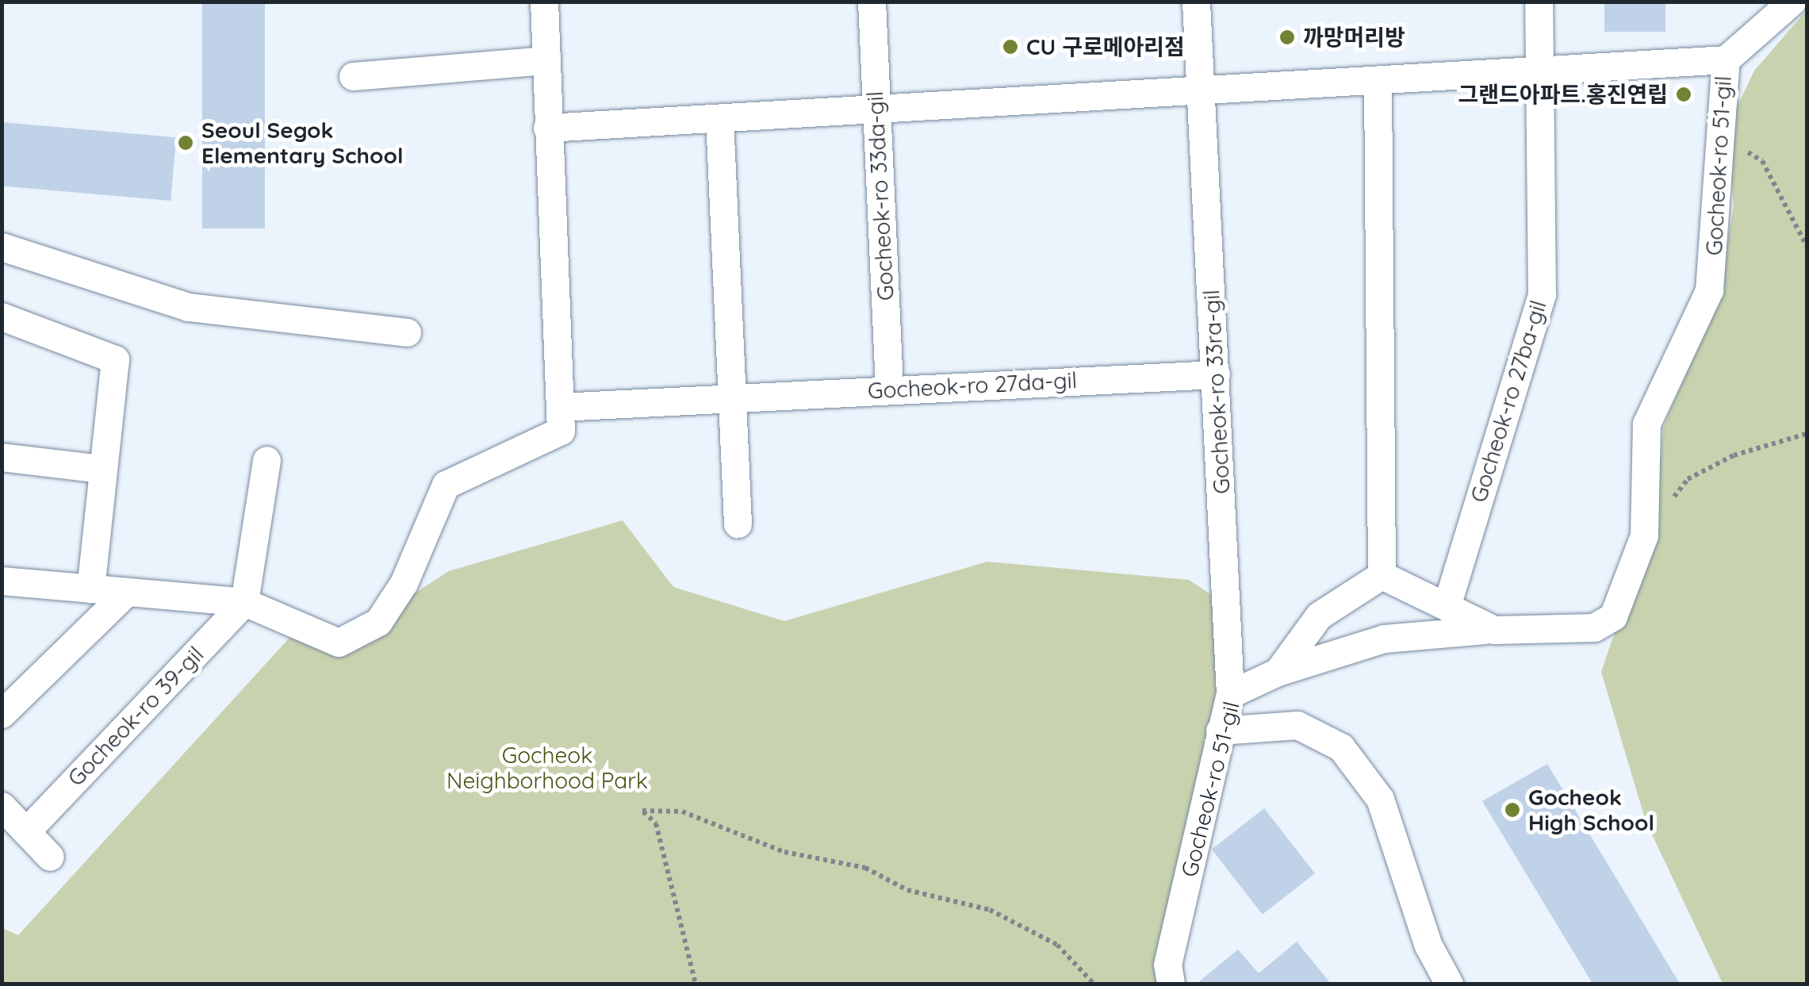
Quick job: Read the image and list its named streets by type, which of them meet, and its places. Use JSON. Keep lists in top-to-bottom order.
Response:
{
  "streets": {
    "street": [
      "Gocheok-ro 51-gil",
      "Gocheok-ro 33da-gil",
      "Gocheok-ro 27da-gil",
      "Gocheok-ro 33ra-gil",
      "Gocheok-ro 27ba-gil",
      "Gocheok-ro 39-gil"
    ]
  },
  "crossings": [
    ["Gocheok-ro 51-gil", "Gocheok-ro 33ra-gil"],
    ["Gocheok-ro 51-gil", "Gocheok-ro 27ba-gil"],
    ["Gocheok-ro 33da-gil", "Gocheok-ro 27da-gil"],
    ["Gocheok-ro 27da-gil", "Gocheok-ro 33ra-gil"]
  ],
  "parks": ["Gocheok Neighborhood Park"],
  "places": [
    "까망머리방",
    "CU 구로메아리점",
    "그랜드아파트.홍진연립",
    "Seoul Segok Elementary School",
    "Gocheok High School"
  ]
}
